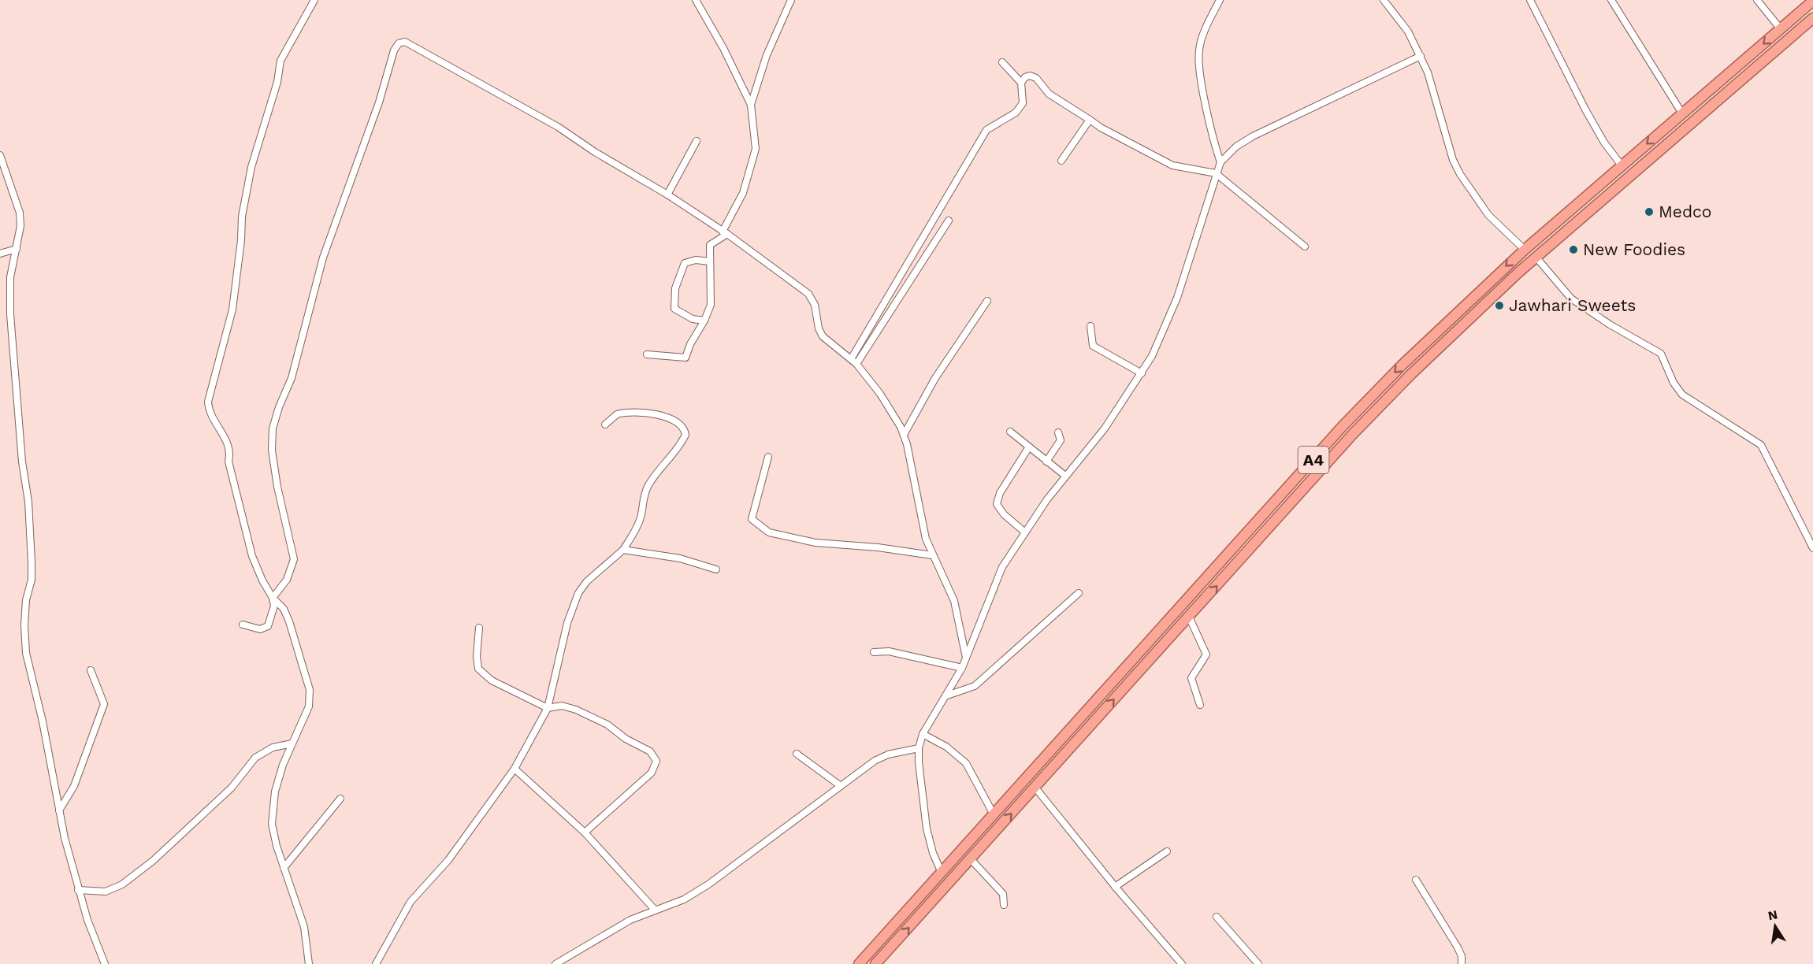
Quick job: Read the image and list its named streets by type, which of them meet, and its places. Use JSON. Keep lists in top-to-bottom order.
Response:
{
  "streets": {
    "highway": ["A4"]
  },
  "places": ["Medco", "New Foodies", "Jawhari Sweets"],
  "north": "top"
}
